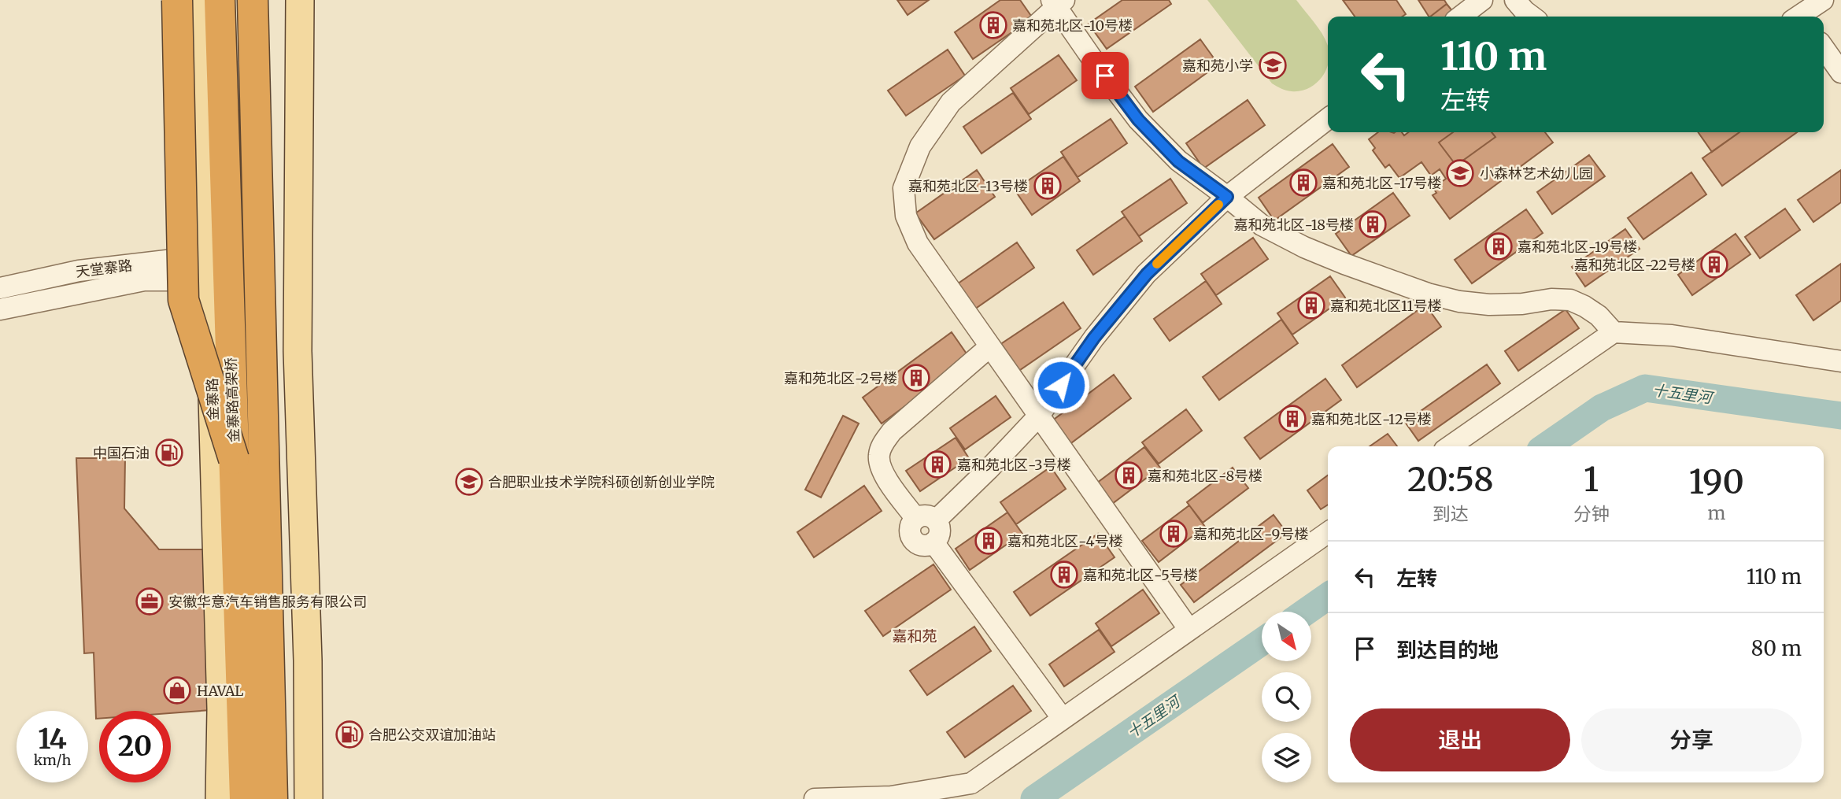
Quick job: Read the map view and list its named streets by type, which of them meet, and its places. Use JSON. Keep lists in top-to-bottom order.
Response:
{
  "streets": {
    "highway": ["金寨路高架桥"],
    "main road": ["金寨路"],
    "street": ["天堂寨路"]
  },
  "crossings": [
    ["天堂寨路", "金寨路"]
  ],
  "districts": ["嘉和苑"],
  "water": ["十五里河"],
  "places": {
    "building": [
      "嘉和苑北区-10号楼",
      "嘉和苑北区-17号楼",
      "嘉和苑北区-13号楼",
      "嘉和苑北区-18号楼",
      "嘉和苑北区-19号楼",
      "嘉和苑北区-22号楼",
      "嘉和苑北区11号楼",
      "嘉和苑北区-2号楼",
      "嘉和苑北区-12号楼",
      "嘉和苑北区-3号楼",
      "嘉和苑北区-8号楼",
      "嘉和苑北区-9号楼",
      "嘉和苑北区-4号楼",
      "嘉和苑北区-5号楼"
    ],
    "school or university": ["嘉和苑小学", "小森林艺术幼儿园", "合肥职业技术学院科硕创新创业学院"],
    "fuel station": ["中国石油", "合肥公交双谊加油站"],
    "office": ["安徽华意汽车销售服务有限公司"],
    "shop": ["HAVAL"]
  },
  "north": "bottom right",
  "page": {
    "turn": ["110 m", "左转"],
    "eta": [
      "20:58",
      "到达",
      "1",
      "分钟",
      "190",
      "m"
    ],
    "list": [
      {
        "name": "左转",
        "value": "110 m"
      },
      {
        "name": "到达目的地",
        "value": "80 m"
      }
    ],
    "buttons": ["退出", "分享"],
    "speed": "14 km/h",
    "limit": "20"
  }
}
